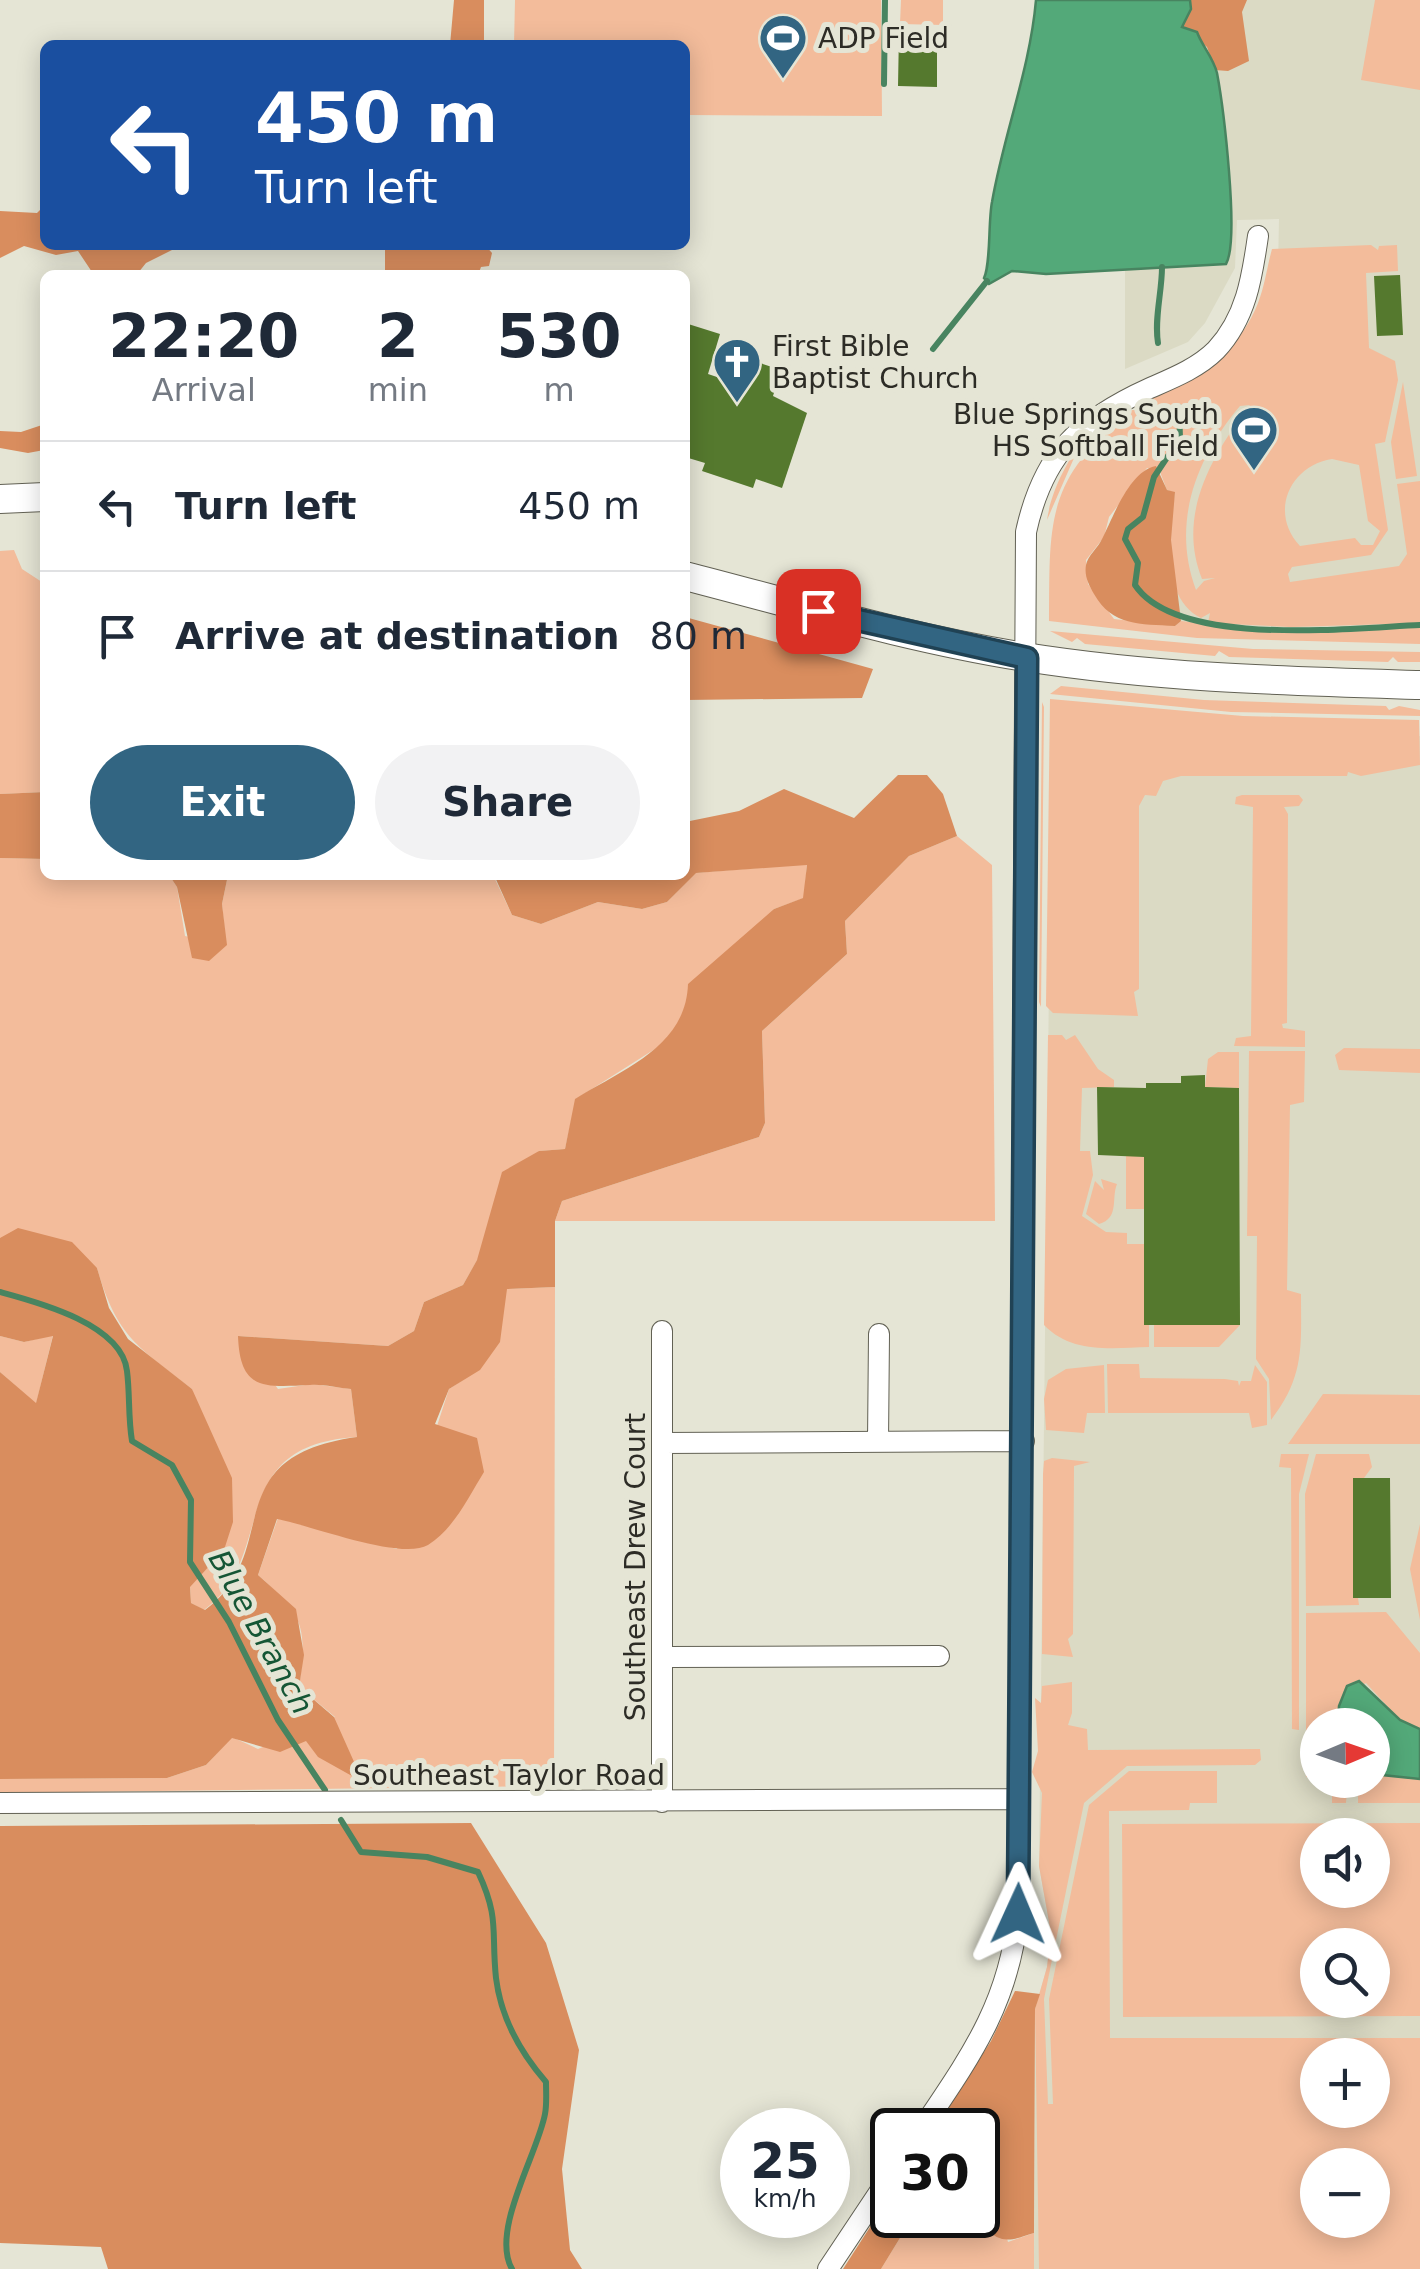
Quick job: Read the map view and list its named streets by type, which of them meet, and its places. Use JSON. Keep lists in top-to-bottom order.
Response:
{
  "streets": {
    "street": ["Southeast Drew Court", "Southeast Taylor Road"]
  },
  "crossings": [
    ["Southeast Drew Court", "Southeast Taylor Road"]
  ],
  "water": ["Blue Branch"],
  "places": {
    "sports": ["ADP Field", "Blue Springs South HS Softball Field"],
    "church": ["First Bible Baptist Church"]
  },
  "north": "right",
  "page": {
    "turn": ["450 m", "Turn left"],
    "eta": [
      "22:20",
      "Arrival",
      "2",
      "min",
      "530",
      "m"
    ],
    "list": [
      {
        "name": "Turn left",
        "value": "450 m"
      },
      {
        "name": "Arrive at destination",
        "value": "80 m"
      }
    ],
    "buttons": ["Exit", "Share"],
    "map_buttons": ["+", "−"],
    "speed": "25 km/h",
    "limit": "30"
  }
}
